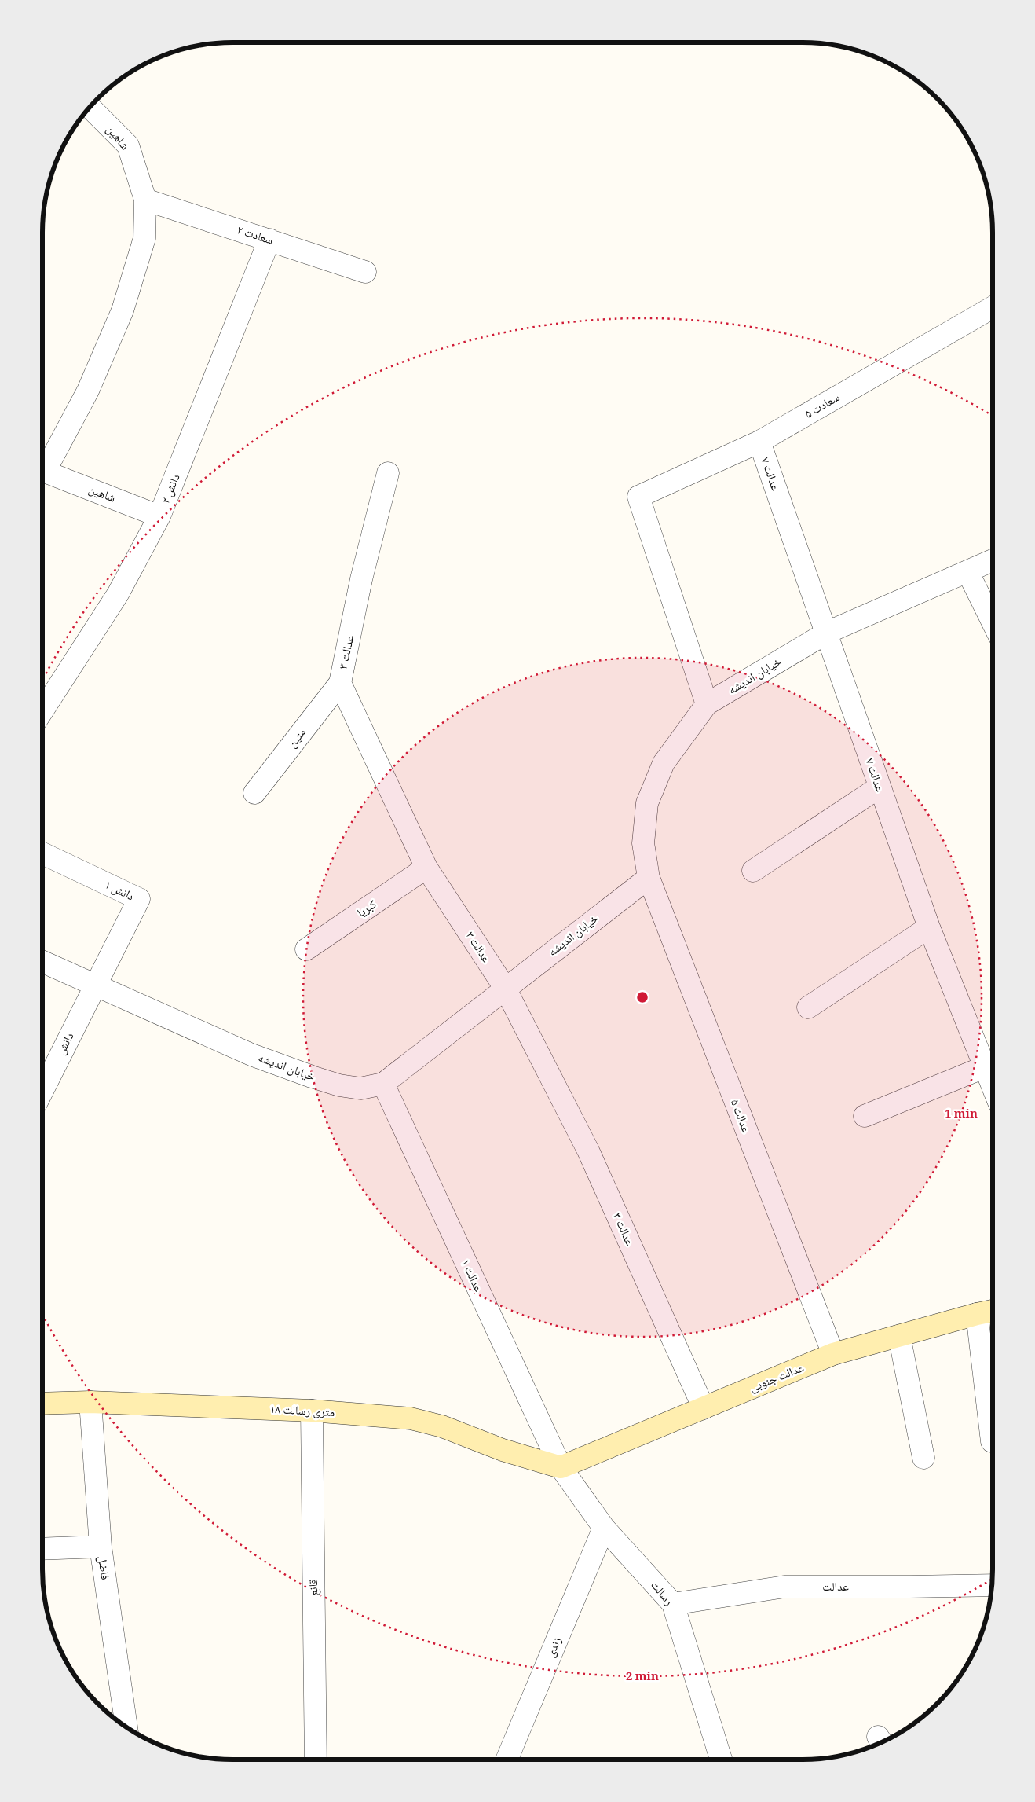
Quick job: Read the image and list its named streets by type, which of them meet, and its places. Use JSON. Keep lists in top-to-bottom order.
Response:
{
  "streets": {
    "street": [
      "شاهین",
      "سعادت ۲",
      "سعادت ۵",
      "عدالت ۷",
      "دانش ۲",
      "عدالت ۳",
      "خیابان اندیشه",
      "متین",
      "دانش ۱",
      "کبریا",
      "دانش",
      "عدالت ۵",
      "عدالت ۱",
      "عدالت جنوبی",
      "۱۸ متری رسالت",
      "فاضل",
      "عدالت",
      "قانع",
      "رسالت",
      "زندی"
    ]
  },
  "crossings": [
    ["شاهین", "سعادت ۲"],
    ["شاهین", "دانش ۲"],
    ["سعادت ۲", "دانش ۲"],
    ["سعادت ۵", "عدالت ۷"],
    ["سعادت ۵", "خیابان اندیشه"],
    ["عدالت ۷", "خیابان اندیشه"],
    ["عدالت ۳", "خیابان اندیشه"],
    ["عدالت ۳", "متین"],
    ["عدالت ۳", "کبریا"],
    ["عدالت ۳", "عدالت جنوبی"],
    ["خیابان اندیشه", "دانش ۱"],
    ["خیابان اندیشه", "دانش"],
    ["خیابان اندیشه", "عدالت ۵"],
    ["خیابان اندیشه", "عدالت ۱"],
    ["دانش ۱", "دانش"],
    ["عدالت ۵", "عدالت جنوبی"],
    ["عدالت ۱", "عدالت جنوبی"],
    ["عدالت ۱", "۱۸ متری رسالت"],
    ["عدالت ۱", "رسالت"],
    ["عدالت جنوبی", "۱۸ متری رسالت"],
    ["عدالت جنوبی", "رسالت"],
    ["۱۸ متری رسالت", "فاضل"],
    ["۱۸ متری رسالت", "قانع"],
    ["۱۸ متری رسالت", "رسالت"],
    ["عدالت", "رسالت"],
    ["رسالت", "زندی"]
  ],
  "rings": ["1 min", "2 min"]
}
